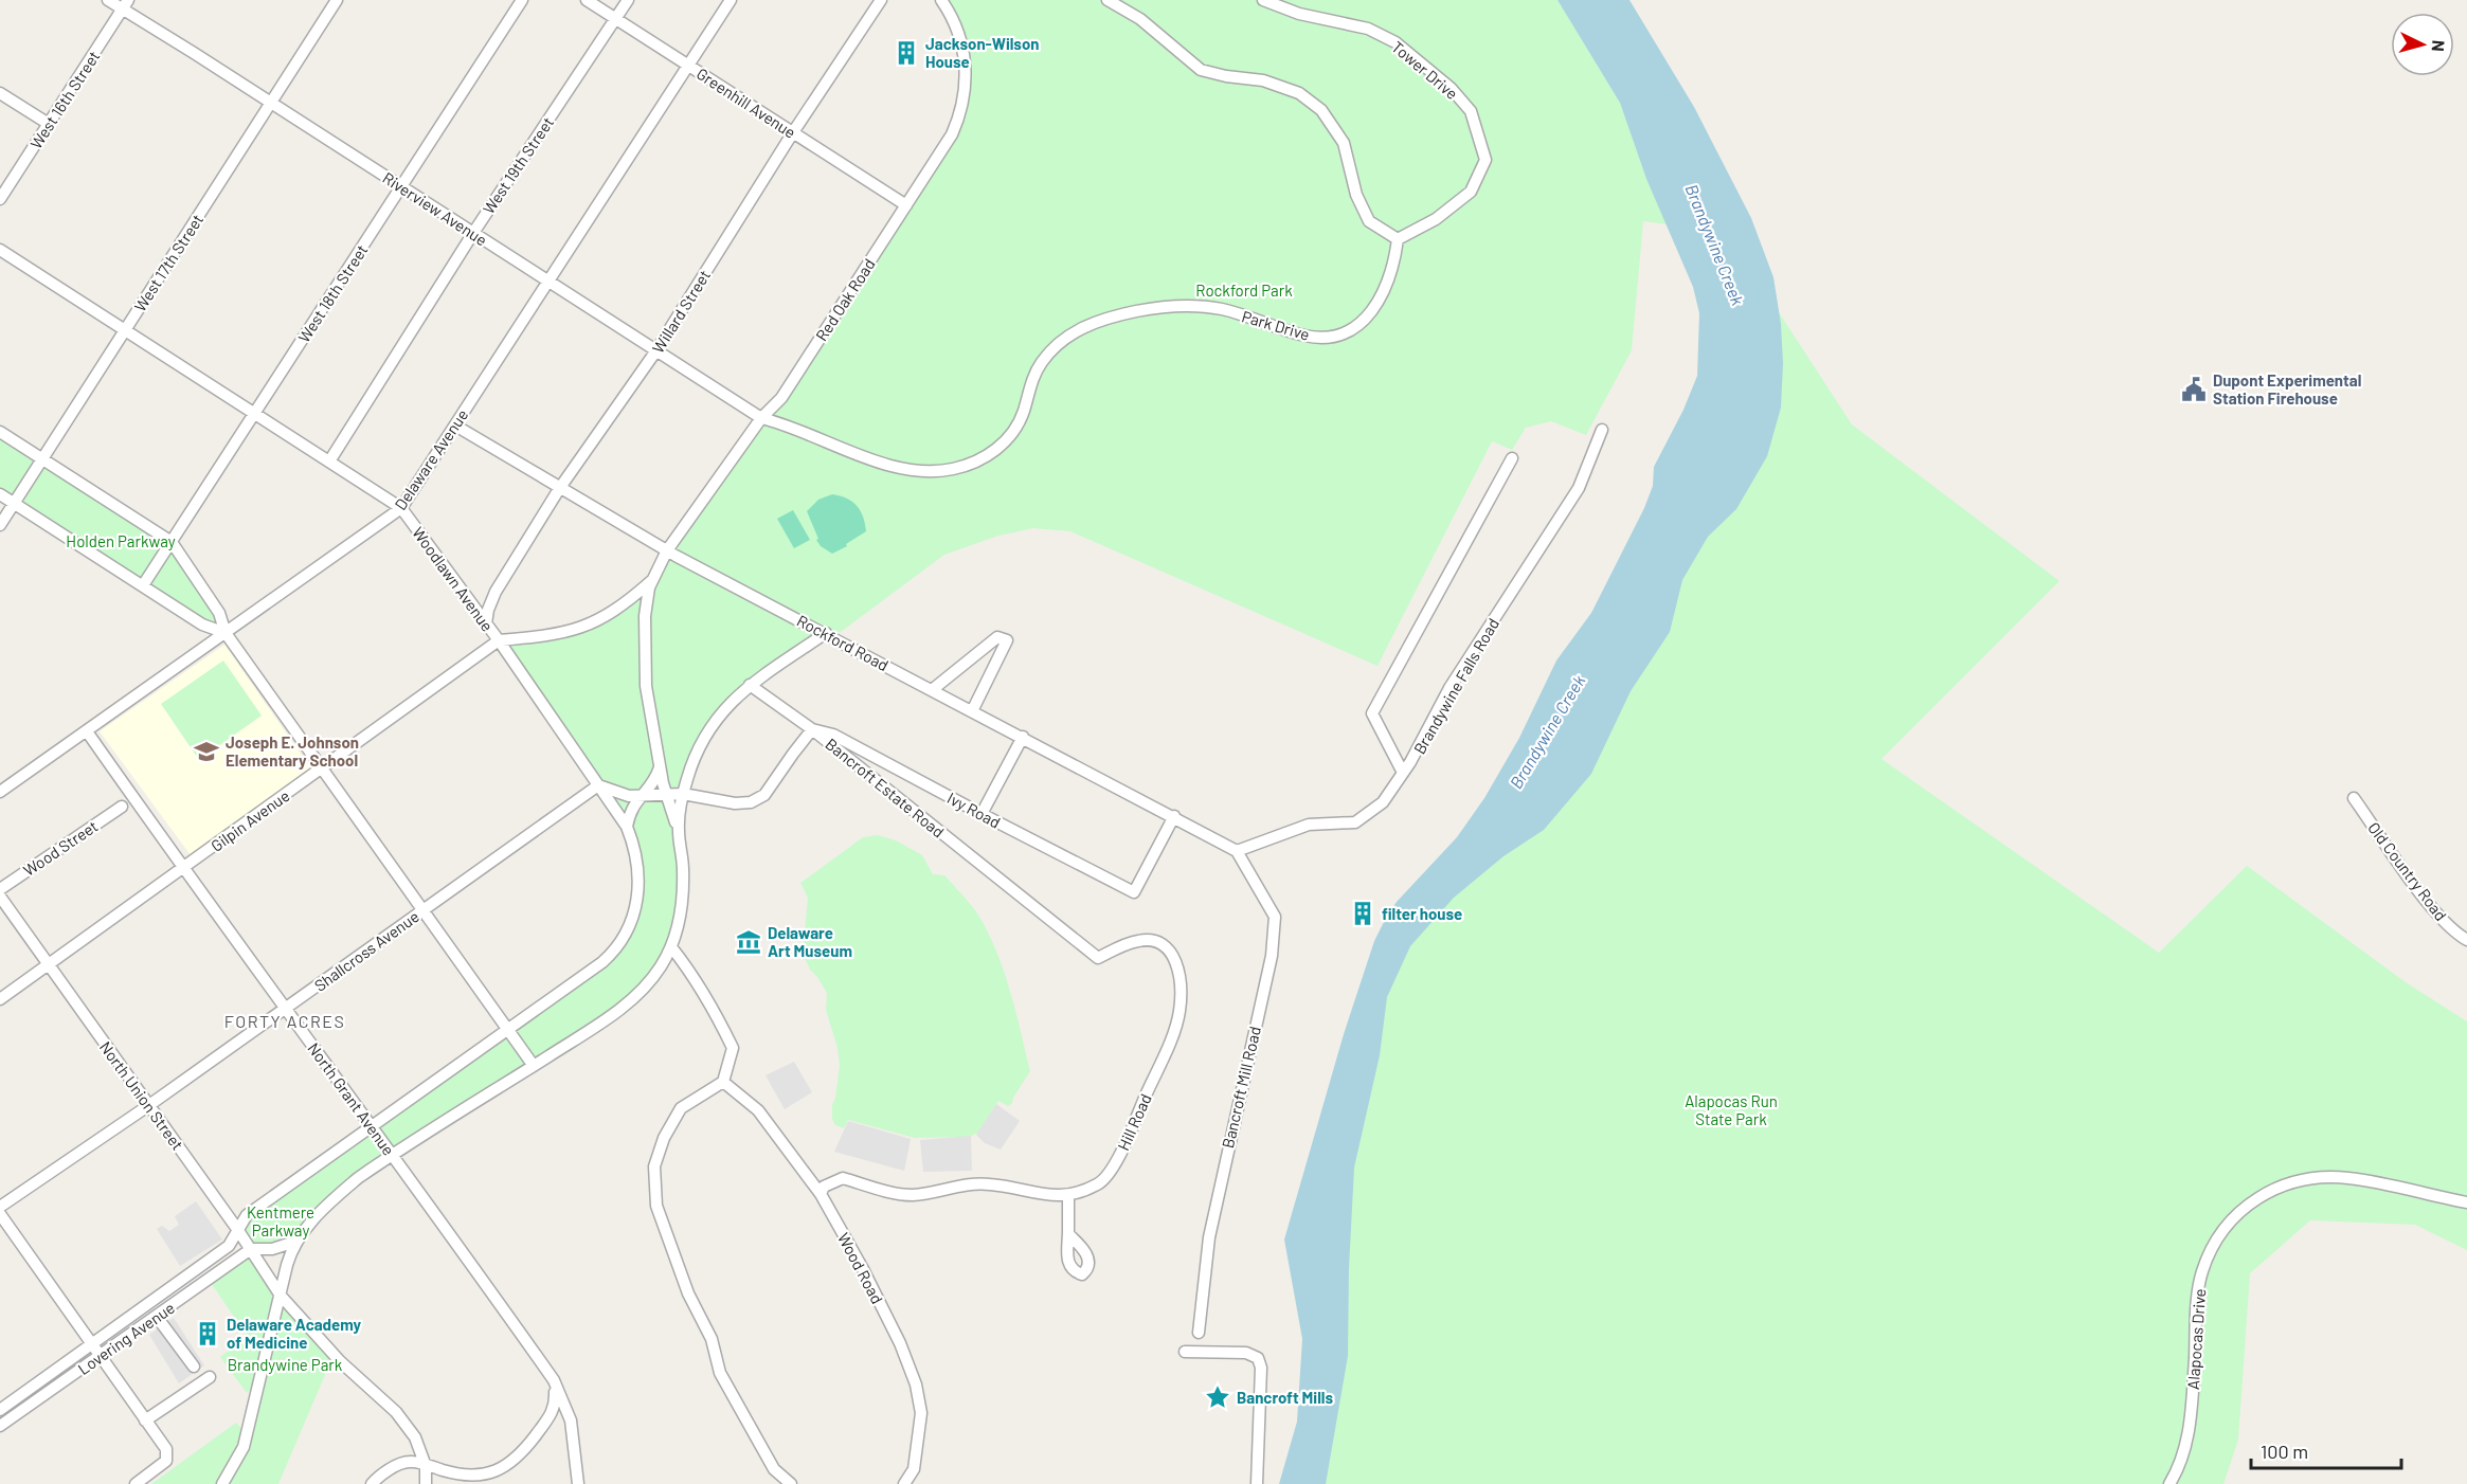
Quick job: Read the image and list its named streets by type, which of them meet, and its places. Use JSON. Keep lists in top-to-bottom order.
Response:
{
  "streets": {
    "street": [
      "Tower Drive",
      "West 16th Street",
      "Greenhill Avenue",
      "West 19th Street",
      "Riverview Avenue",
      "West 17th Street",
      "West 18th Street",
      "Red Oak Road",
      "Willard Street",
      "Park Drive",
      "Delaware Avenue",
      "Woodlawn Avenue",
      "Rockford Road",
      "Brandywine Falls Road",
      "Bancroft Estate Road",
      "Ivy Road",
      "Gilpin Avenue",
      "Wood Street",
      "Old Country Road",
      "Shallcross Avenue",
      "Bancroft Mill Road",
      "North Union Street",
      "North Grant Avenue",
      "Hill Road",
      "Wood Road",
      "Lovering Avenue",
      "Alapocas Drive"
    ]
  },
  "crossings": [
    ["Tower Drive", "Park Drive"],
    ["West 16th Street", "Riverview Avenue"],
    ["Greenhill Avenue", "West 19th Street"],
    ["Greenhill Avenue", "Red Oak Road"],
    ["Greenhill Avenue", "Willard Street"],
    ["Greenhill Avenue", "Delaware Avenue"],
    ["West 19th Street", "Riverview Avenue"],
    ["West 19th Street", "Woodlawn Avenue"],
    ["Riverview Avenue", "West 17th Street"],
    ["Riverview Avenue", "West 18th Street"],
    ["Riverview Avenue", "Red Oak Road"],
    ["Riverview Avenue", "Willard Street"],
    ["Riverview Avenue", "Park Drive"],
    ["Riverview Avenue", "Delaware Avenue"],
    ["West 17th Street", "Woodlawn Avenue"],
    ["West 18th Street", "Woodlawn Avenue"],
    ["Red Oak Road", "Park Drive"],
    ["Red Oak Road", "Woodlawn Avenue"],
    ["Red Oak Road", "Rockford Road"],
    ["Red Oak Road", "Gilpin Avenue"],
    ["Willard Street", "Woodlawn Avenue"],
    ["Willard Street", "Rockford Road"],
    ["Delaware Avenue", "Woodlawn Avenue"],
    ["Delaware Avenue", "Rockford Road"],
    ["Delaware Avenue", "North Grant Avenue"],
    ["Woodlawn Avenue", "Gilpin Avenue"],
    ["Woodlawn Avenue", "Shallcross Avenue"],
    ["Rockford Road", "Brandywine Falls Road"],
    ["Rockford Road", "Ivy Road"],
    ["Rockford Road", "Bancroft Mill Road"],
    ["Brandywine Falls Road", "Bancroft Mill Road"],
    ["Bancroft Estate Road", "Ivy Road"],
    ["Bancroft Estate Road", "Hill Road"],
    ["Gilpin Avenue", "North Union Street"],
    ["Gilpin Avenue", "North Grant Avenue"],
    ["Shallcross Avenue", "North Union Street"],
    ["Shallcross Avenue", "North Grant Avenue"],
    ["North Union Street", "Lovering Avenue"],
    ["Hill Road", "Wood Road"]
  ],
  "districts": ["FORTY ACRES"],
  "water": ["Brandywine Creek"],
  "parks": [
    "Rockford Park",
    "Holden Parkway",
    "Alapocas Run State Park",
    "Kentmere Parkway",
    "Brandywine Park"
  ],
  "places": {
    "building": ["Jackson-Wilson House", "filter house", "Delaware Academy of Medicine"],
    "public building": ["Dupont Experimental Station Firehouse"],
    "school or university": ["Joseph E. Johnson Elementary School"],
    "museum": ["Delaware Art Museum"],
    "place": ["Bancroft Mills"]
  },
  "scale_bar": "100 m",
  "north": "right"
}
